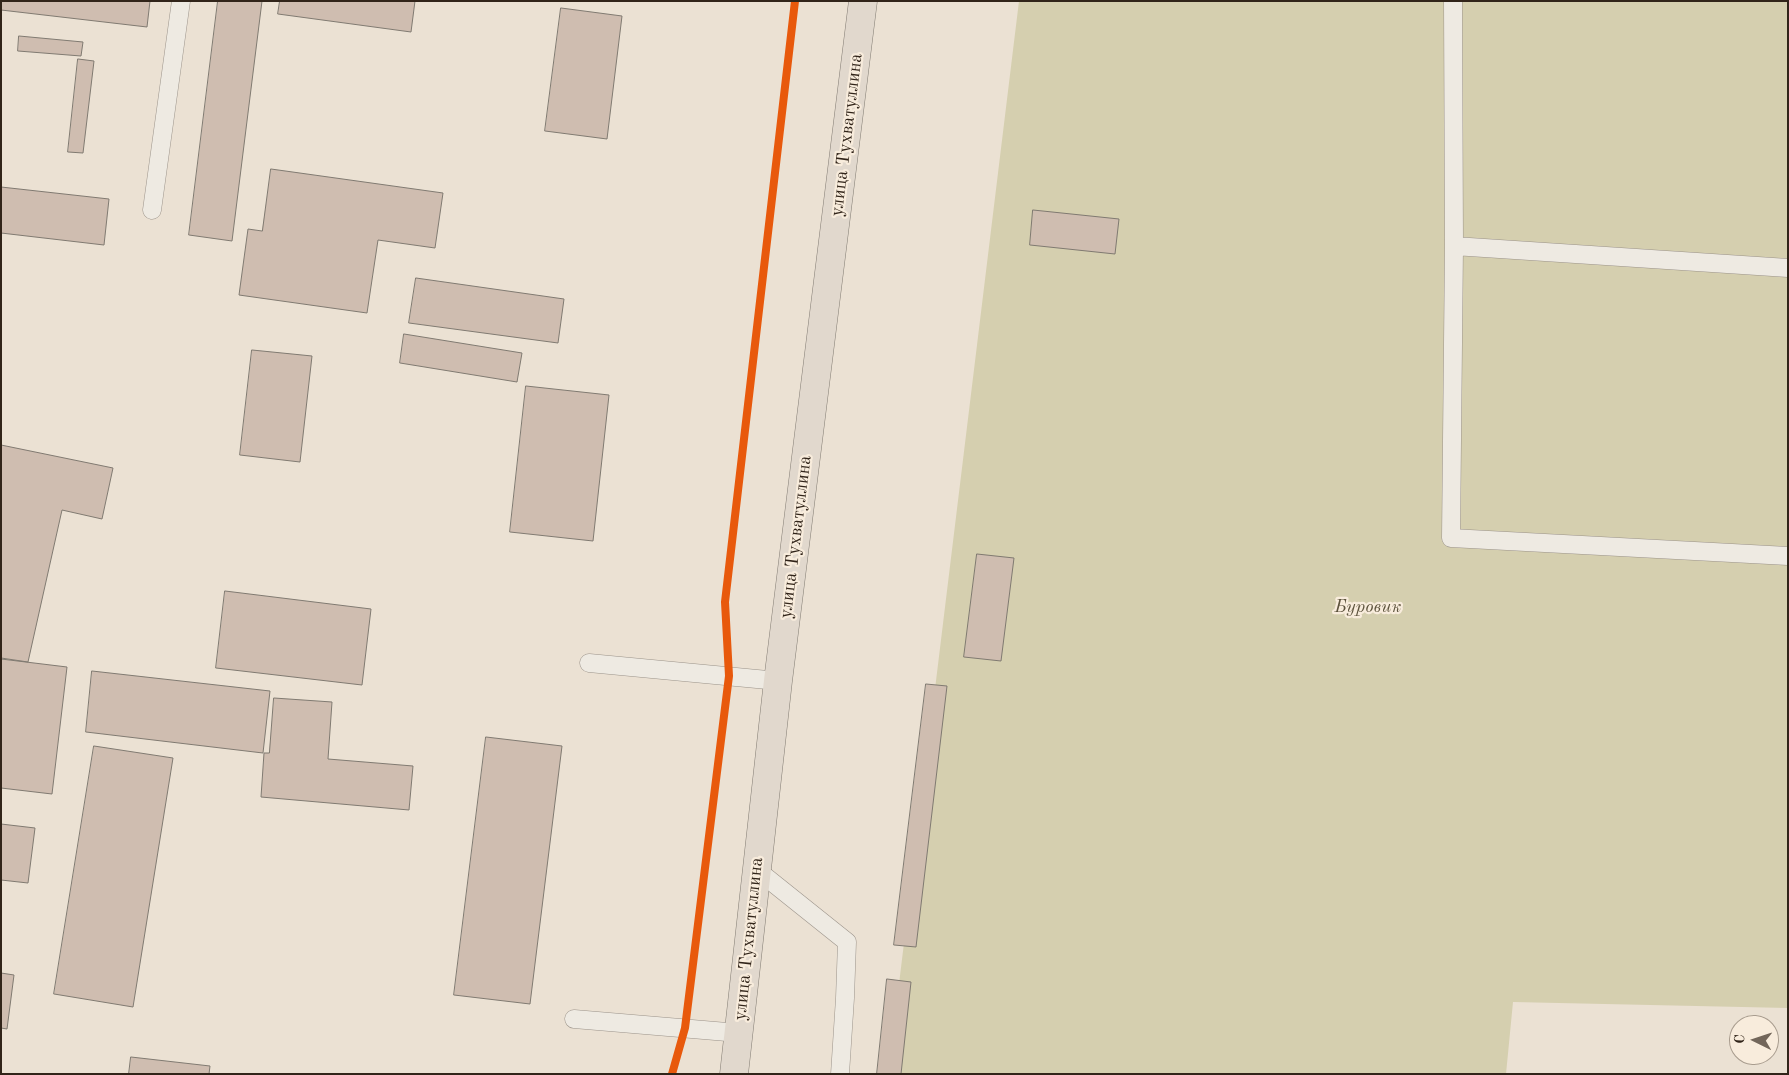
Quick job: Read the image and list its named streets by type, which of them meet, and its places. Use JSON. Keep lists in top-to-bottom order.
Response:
{
  "streets": {
    "main road": ["улица Тухватуллина"]
  },
  "parks": ["Буровик"],
  "north": "left"
}
